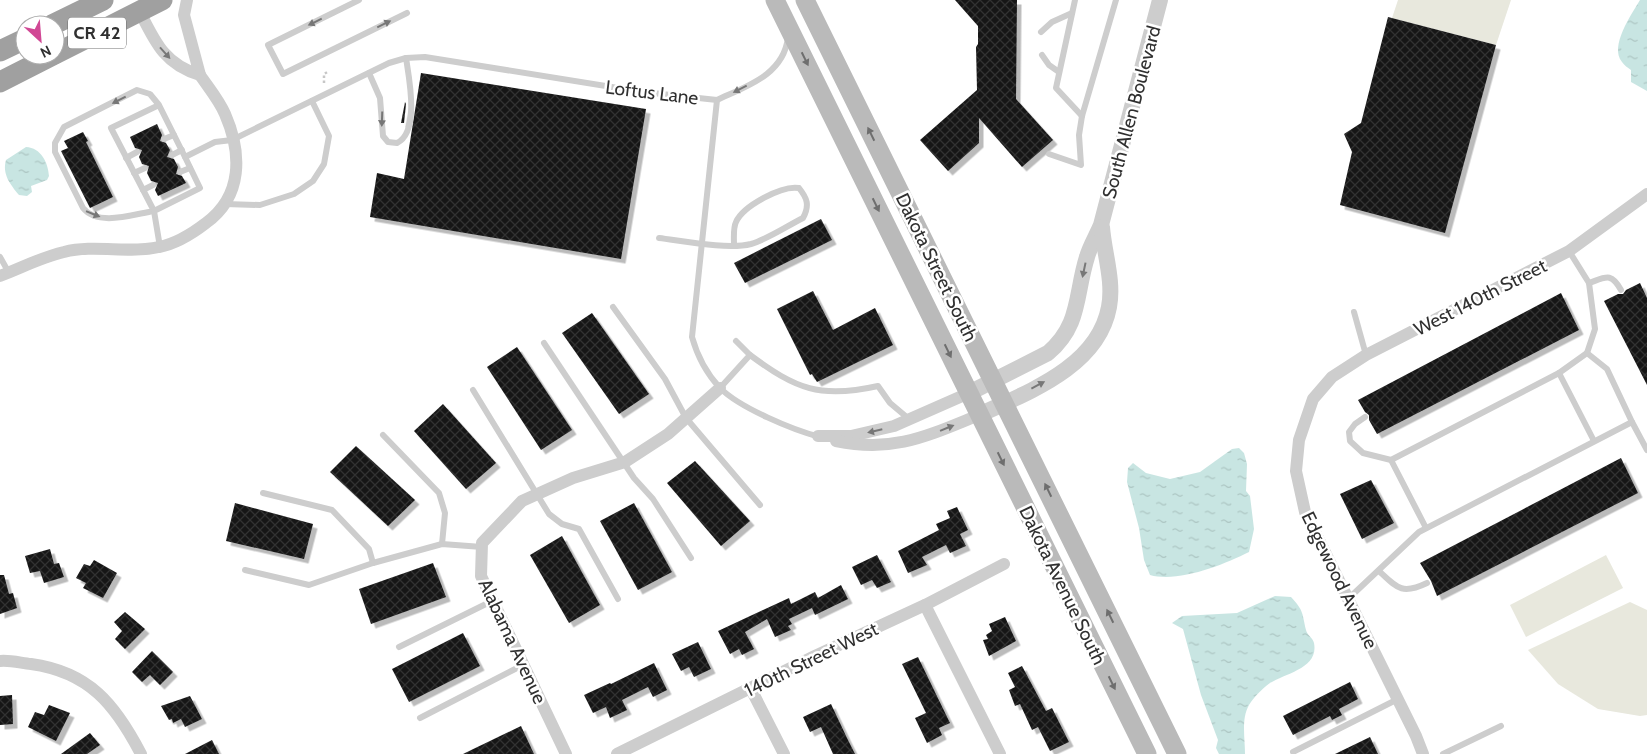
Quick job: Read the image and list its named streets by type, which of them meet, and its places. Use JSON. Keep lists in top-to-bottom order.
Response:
{
  "streets": {
    "highway": ["CR 42"],
    "main road": ["Dakota Street South", "Dakota Avenue South"],
    "street": [
      "Loftus Lane",
      "South Allen Boulevard",
      "West 140th Street",
      "Edgewood Avenue",
      "Alabama Avenue",
      "140th Street West"
    ]
  },
  "crossings": [
    ["Loftus Lane", "South Allen Boulevard"],
    ["Loftus Lane", "Dakota Street South"],
    ["Loftus Lane", "Dakota Avenue South"],
    ["South Allen Boulevard", "Dakota Street South"],
    ["South Allen Boulevard", "Dakota Avenue South"],
    ["Dakota Street South", "Dakota Avenue South"],
    ["West 140th Street", "Edgewood Avenue"]
  ],
  "north": "bottom right"
}
